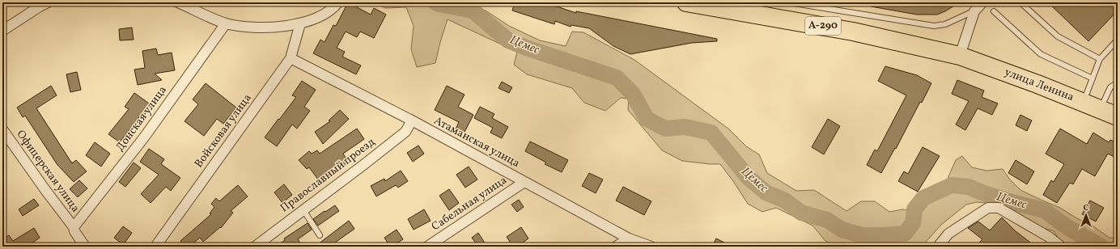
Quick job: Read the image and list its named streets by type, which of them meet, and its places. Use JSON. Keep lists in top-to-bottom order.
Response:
{
  "streets": {
    "highway": ["А-290", "улица Ленина"],
    "street": [
      "Донская улица",
      "Войсковая улица",
      "Атаманская улица",
      "Офицерская улица",
      "Православный проезд",
      "Сабельная улица"
    ]
  },
  "crossings": [
    ["А-290", "улица Ленина"],
    ["Донская улица", "Офицерская улица"],
    ["Войсковая улица", "Атаманская улица"],
    ["Атаманская улица", "Православный проезд"],
    ["Атаманская улица", "Сабельная улица"]
  ],
  "water": ["Цемес"],
  "north": "top"
}
